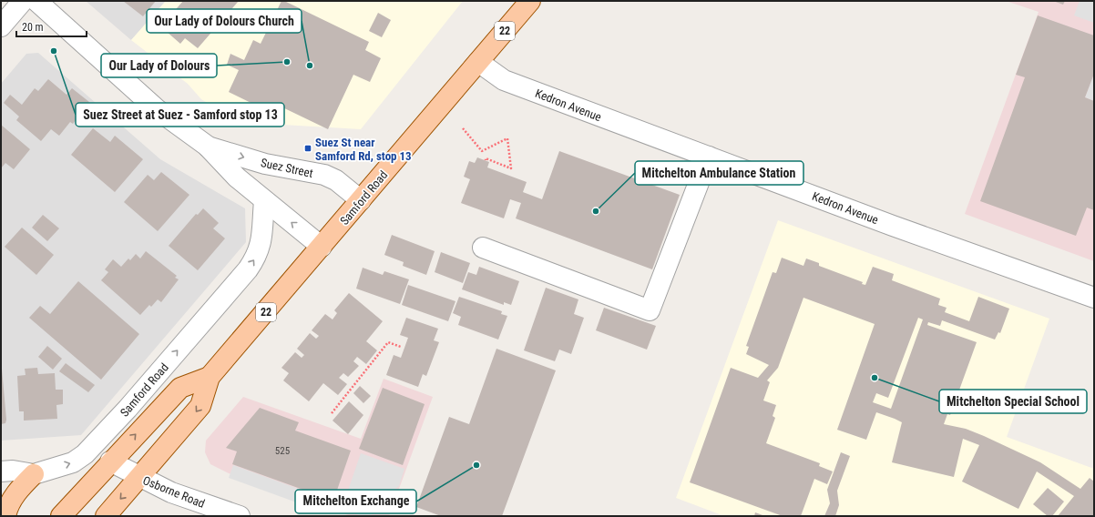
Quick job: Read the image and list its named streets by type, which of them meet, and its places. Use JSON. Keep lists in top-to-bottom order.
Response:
{
  "streets": {
    "main road": ["22", "Samford Road"],
    "street": ["Kedron Avenue", "Suez Street", "Osborne Road"]
  },
  "crossings": [
    ["Kedron Avenue", "Samford Road"],
    ["Suez Street", "Samford Road"],
    ["Samford Road", "Osborne Road"]
  ],
  "places": {
    "other": [
      "Suez Street at Suez - Samford stop 13",
      "Our Lady of Dolours",
      "Our Lady of Dolours Church",
      "Mitchelton Ambulance Station",
      "Mitchelton Special School",
      "Mitchelton Exchange"
    ],
    "transit": ["Suez St near Samford Rd, stop 13"]
  },
  "house_numbers": ["525"],
  "scale_bar": "20 m"
}
